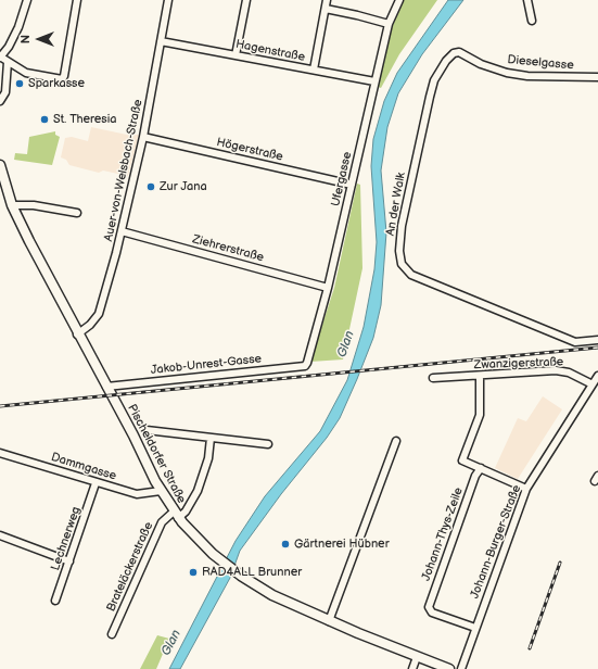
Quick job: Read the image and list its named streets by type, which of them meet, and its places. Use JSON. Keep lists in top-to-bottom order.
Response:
{
  "streets": {
    "main road": ["Pischeldorfer Straße"],
    "street": [
      "Hagenstraße",
      "Dieselgasse",
      "Högerstraße",
      "Auer-von-Welsbach-Straße",
      "Ufergasse",
      "An der Walk",
      "Ziehrerstraße",
      "Zwanzigerstraße",
      "Jakob-Unrest-Gasse",
      "Dammgasse",
      "Johann-Thys-Zeile",
      "Lechnerweg",
      "Johann-Burger-Straße",
      "Brateläckerstraße"
    ]
  },
  "crossings": [
    ["Hagenstraße", "Auer-von-Welsbach-Straße"],
    ["Hagenstraße", "Ufergasse"],
    ["Dieselgasse", "An der Walk"],
    ["Högerstraße", "Auer-von-Welsbach-Straße"],
    ["Högerstraße", "Ufergasse"],
    ["Auer-von-Welsbach-Straße", "Ziehrerstraße"],
    ["Auer-von-Welsbach-Straße", "Pischeldorfer Straße"],
    ["Ufergasse", "Ziehrerstraße"],
    ["Ufergasse", "Jakob-Unrest-Gasse"],
    ["Zwanzigerstraße", "Johann-Burger-Straße"],
    ["Jakob-Unrest-Gasse", "Pischeldorfer Straße"],
    ["Pischeldorfer Straße", "Dammgasse"],
    ["Pischeldorfer Straße", "Brateläckerstraße"],
    ["Dammgasse", "Lechnerweg"],
    ["Johann-Thys-Zeile", "Johann-Burger-Straße"]
  ],
  "water": ["Glan"],
  "places": [
    "Sparkasse",
    "St. Theresia",
    "Zur Jana",
    "Gärtnerei Hübner",
    "RAD4ALL Brunner"
  ],
  "north": "left"
}
